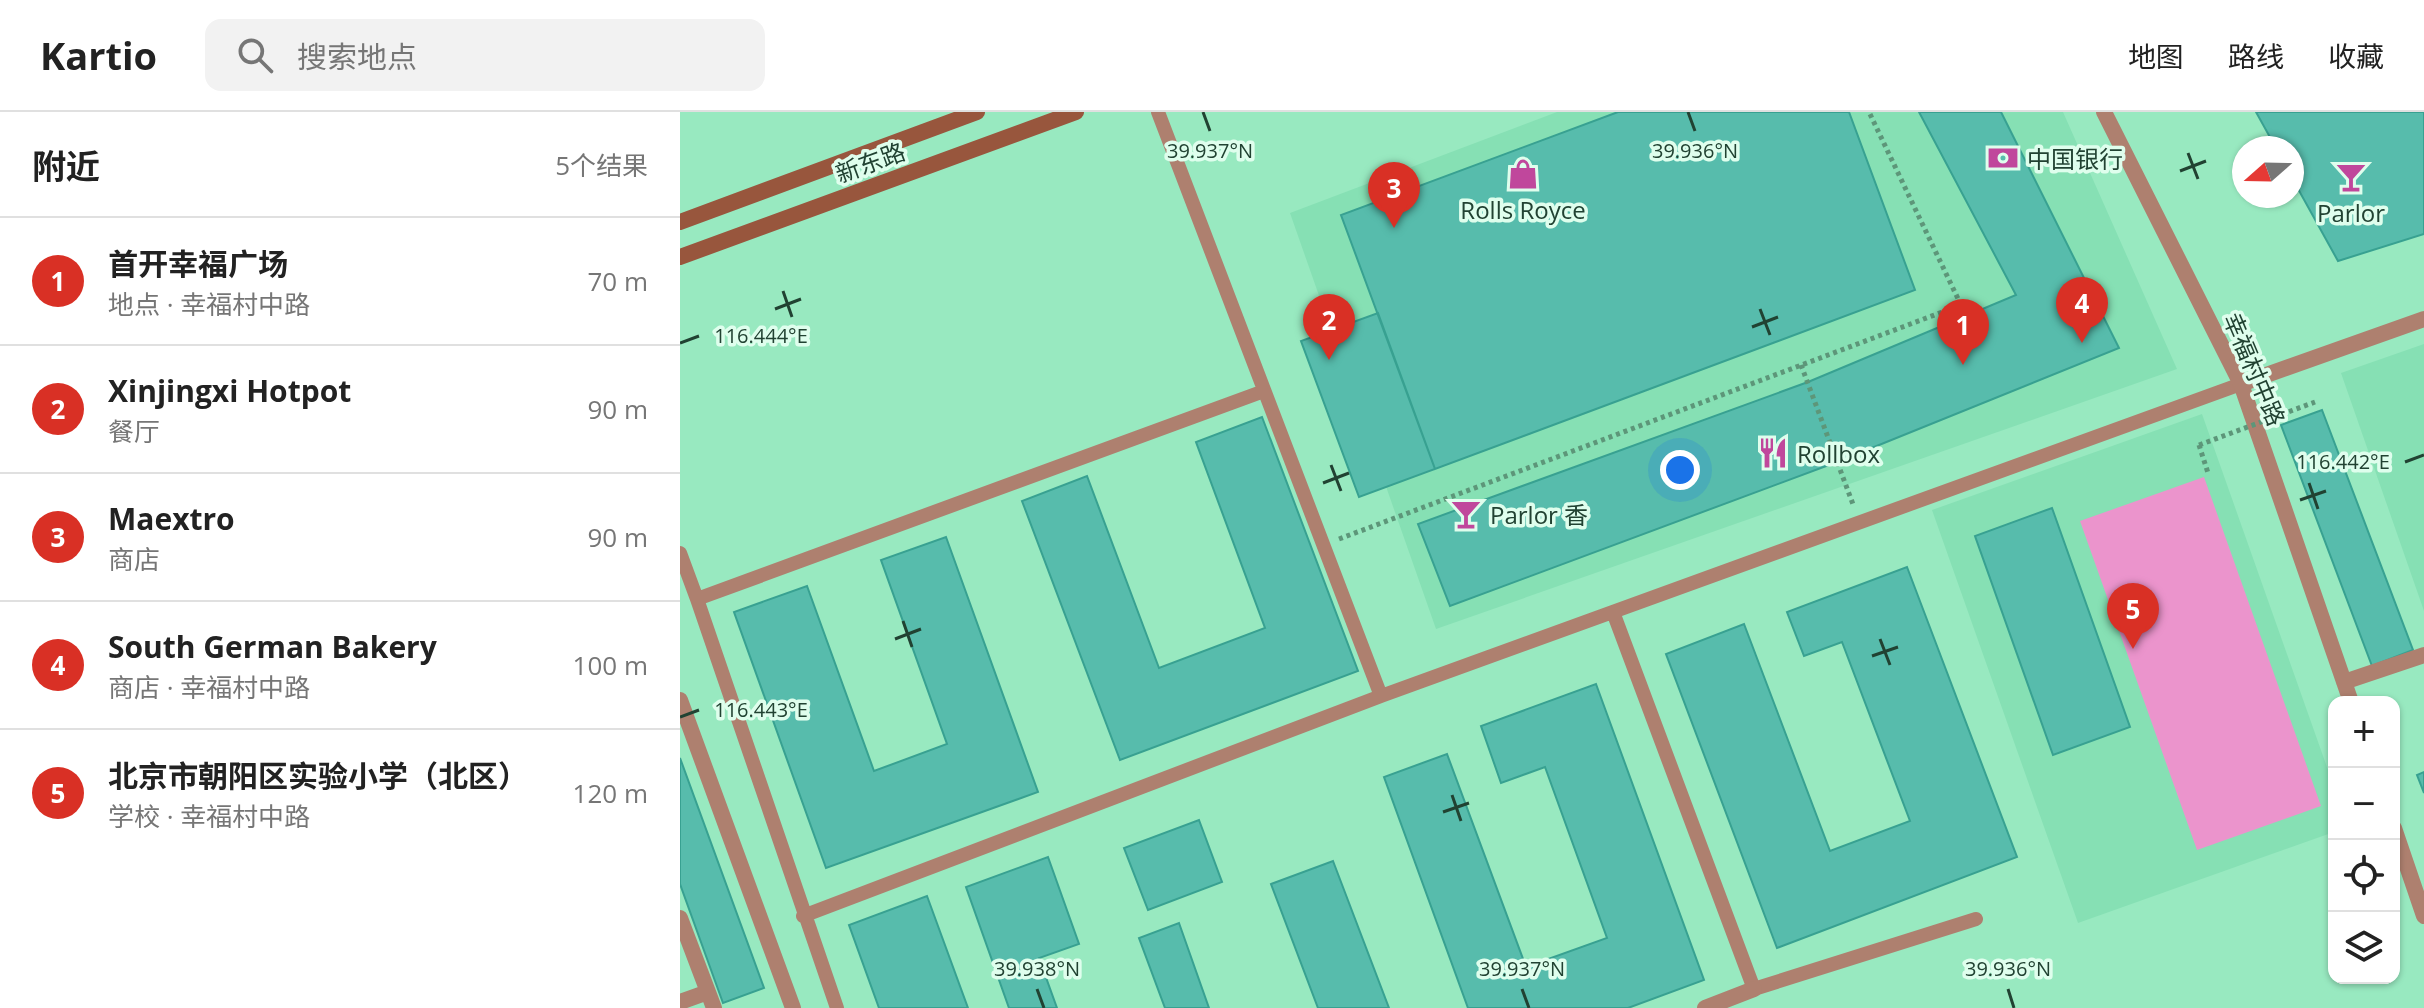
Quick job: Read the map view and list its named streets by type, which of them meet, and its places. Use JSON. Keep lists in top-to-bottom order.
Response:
{
  "streets": {
    "main road": ["新东路"],
    "street": ["幸福村中路"]
  },
  "places": {
    "bank": ["中国银行"],
    "shop": ["Rolls Royce"],
    "bar": ["Parlor", "Parlor 香"],
    "restaurant": ["Rollbox"]
  },
  "north": "left",
  "page": {
    "header": "Kartio",
    "search": "搜索地点",
    "nav": ["地图", "路线", "收藏"],
    "heading": ["附近", "5个结果"],
    "pins": [
      "3",
      "4",
      "2",
      "1",
      "5"
    ],
    "list": [
      {
        "mark": "1",
        "name": "首开幸福广场",
        "note": "地点 · 幸福村中路",
        "value": "70 m"
      },
      {
        "mark": "2",
        "name": "Xinjingxi Hotpot",
        "note": "餐厅",
        "value": "90 m"
      },
      {
        "mark": "3",
        "name": "Maextro",
        "note": "商店",
        "value": "90 m"
      },
      {
        "mark": "4",
        "name": "South German Bakery",
        "note": "商店 · 幸福村中路",
        "value": "100 m"
      },
      {
        "mark": "5",
        "name": "北京市朝阳区实验小学（北区）",
        "note": "学校 · 幸福村中路",
        "value": "120 m"
      }
    ],
    "map_buttons": ["+", "−"]
  },
  "coordinates": [
    "39.937°N",
    "39.936°N",
    "116.444°E",
    "116.442°E",
    "116.443°E",
    "39.938°N"
  ]
}
